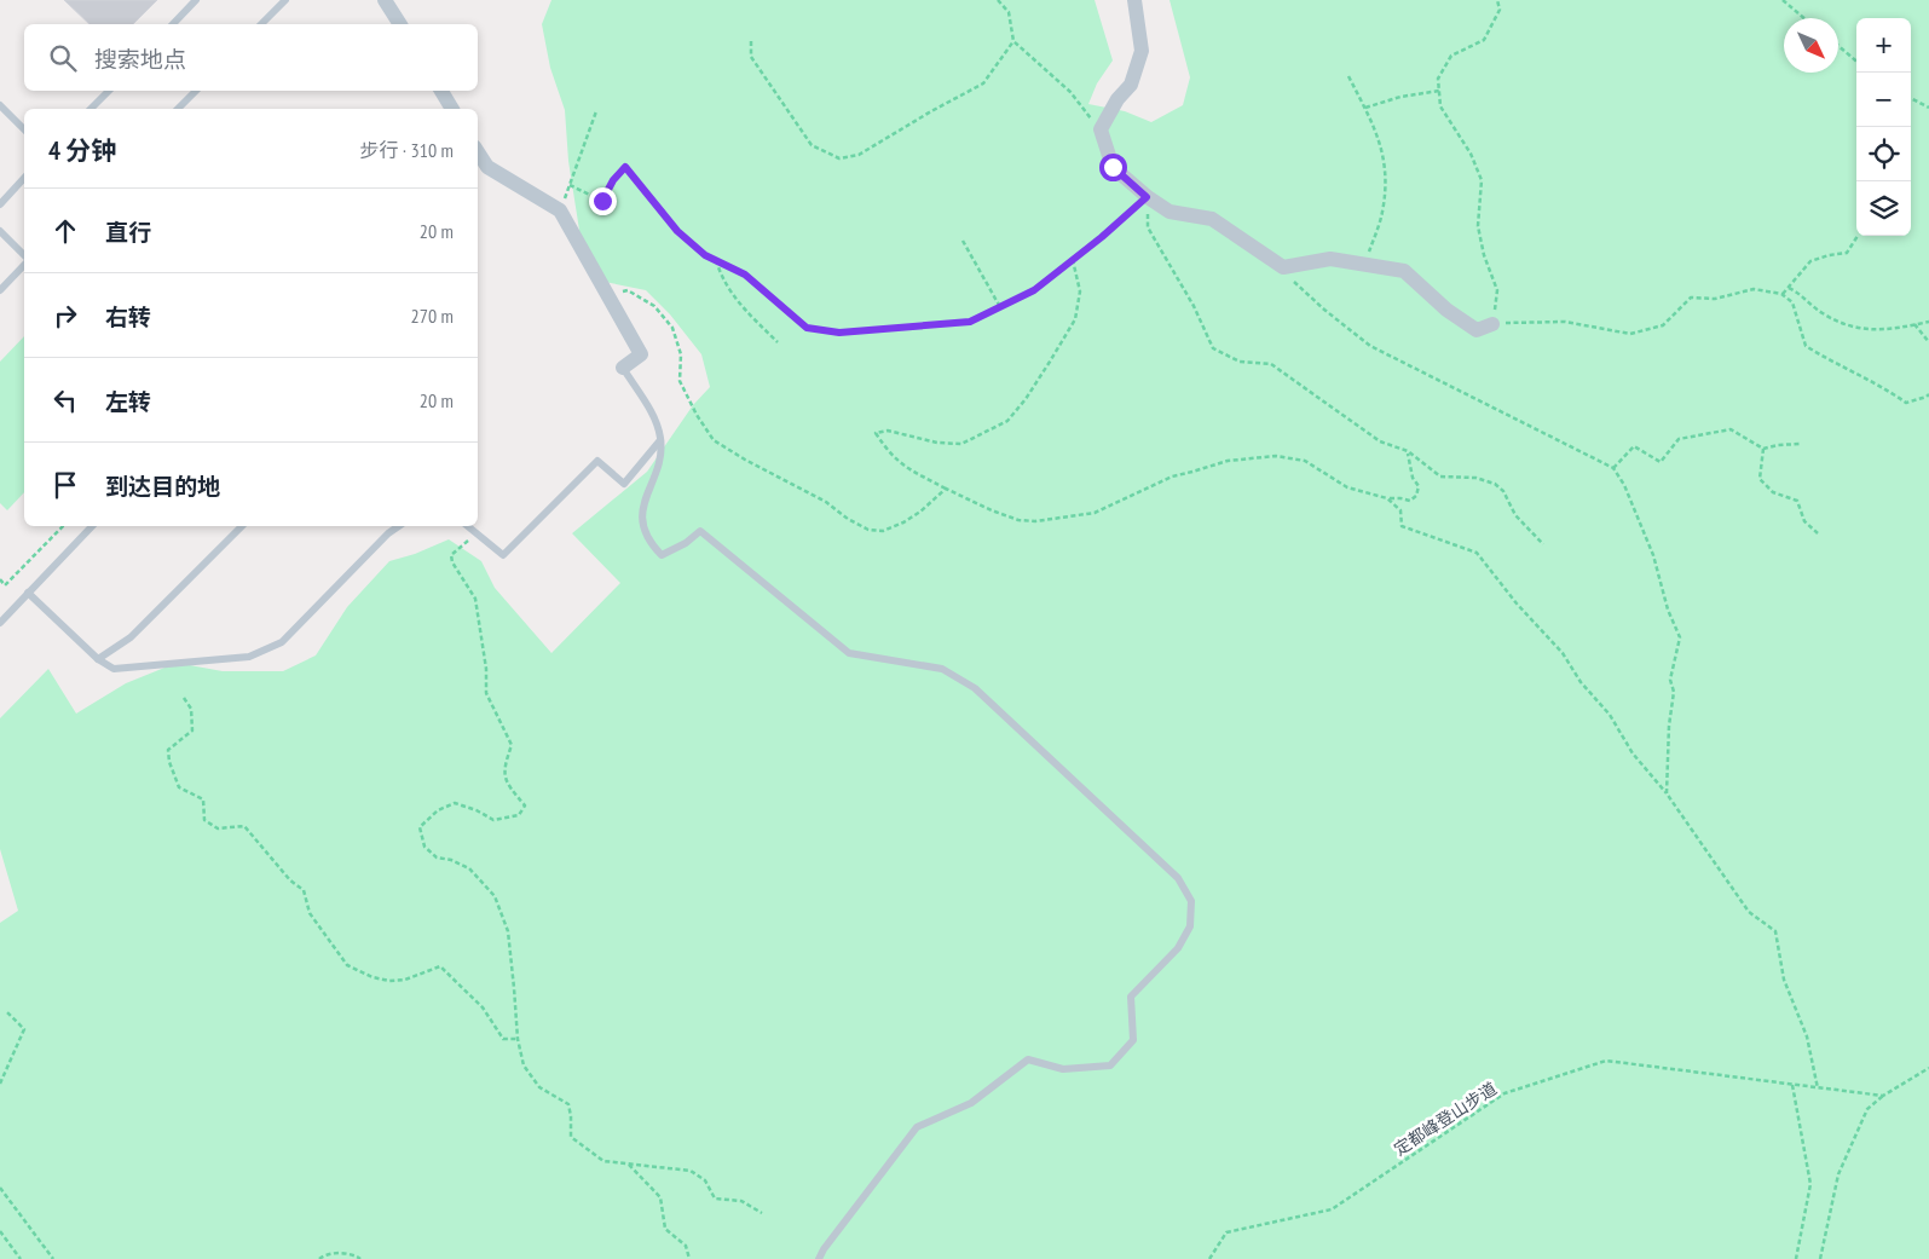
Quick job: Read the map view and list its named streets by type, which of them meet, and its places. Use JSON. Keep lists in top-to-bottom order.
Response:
{
  "streets": {
    "path": ["定都峰登山步道"]
  },
  "north": "bottom right",
  "page": {
    "map_buttons": ["+", "−"],
    "search": "搜索地点",
    "heading": ["4 分钟", "步行 · 310 m"],
    "list": [
      ["直行", "20 m"],
      ["右转", "270 m"],
      ["左转", "20 m"],
      "到达目的地"
    ]
  }
}
